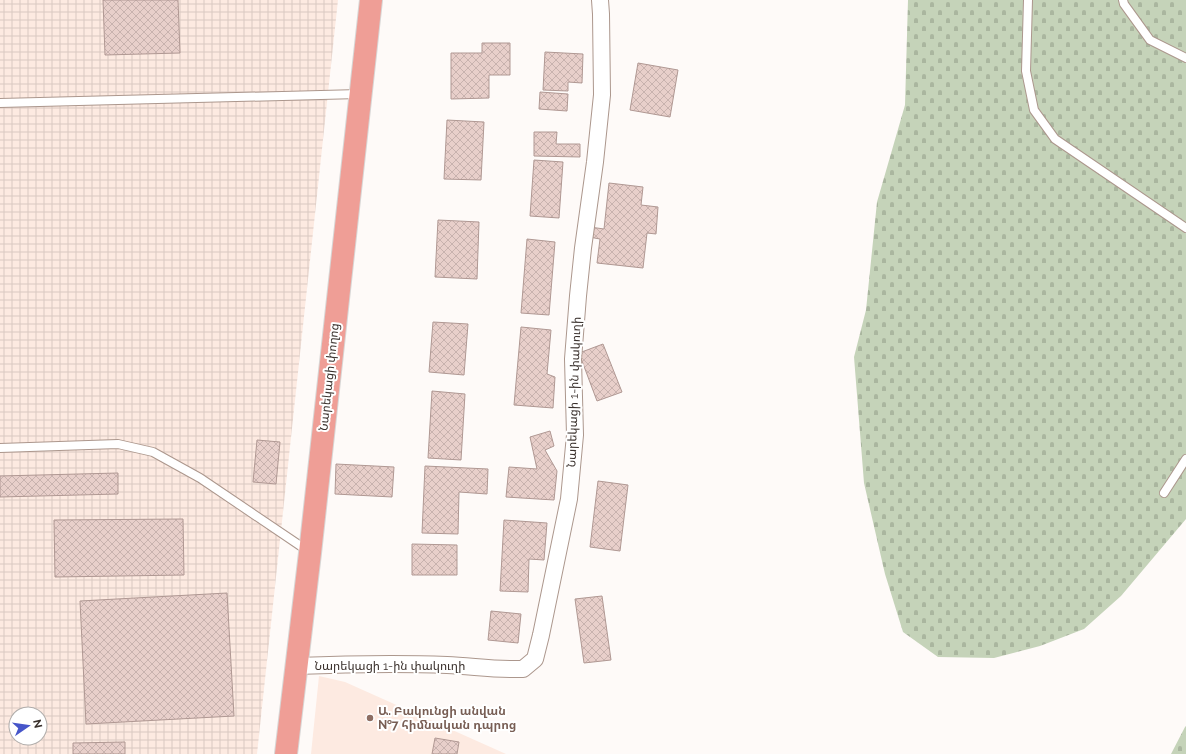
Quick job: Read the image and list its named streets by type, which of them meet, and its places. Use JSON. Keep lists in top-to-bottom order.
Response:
{
  "streets": {
    "highway": ["Նարեկացի փողոց"],
    "street": ["Նարեկացի 1-ին փակուղի"]
  },
  "crossings": [
    ["Նարեկացի փողոց", "Նարեկացի 1-ին փակուղի"]
  ],
  "places": ["Ա. Բակունցի անվան №7 հիմնական դպրոց"],
  "north": "right"
}
